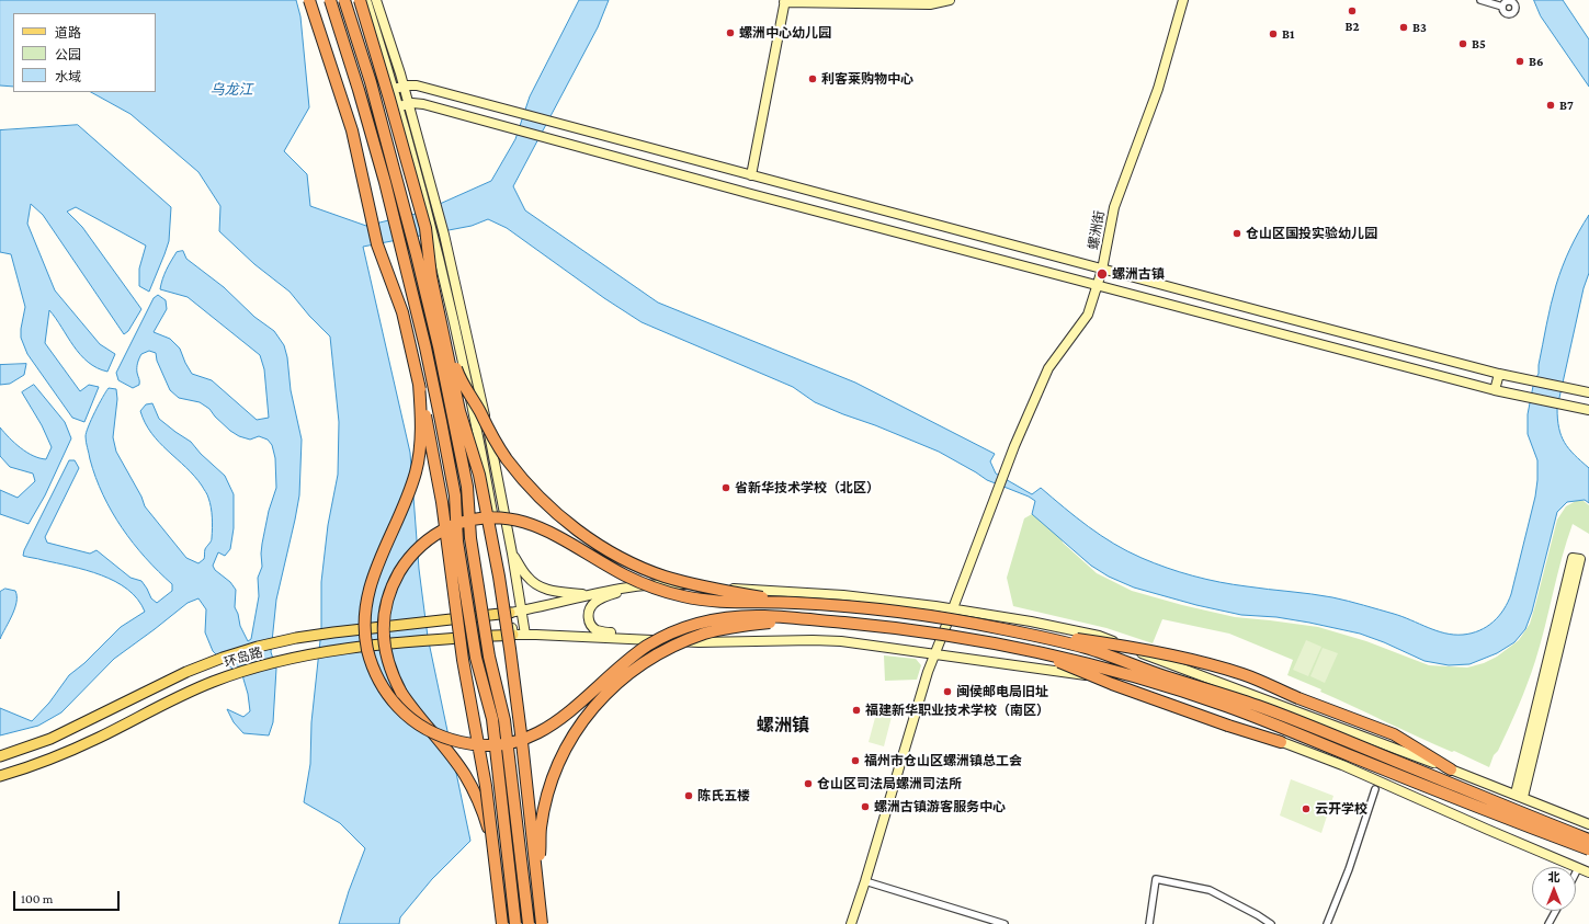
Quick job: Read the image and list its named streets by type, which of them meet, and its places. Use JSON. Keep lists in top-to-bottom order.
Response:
{
  "streets": {
    "main road": ["环岛路"],
    "street": ["螺洲街"]
  },
  "districts": ["螺洲镇"],
  "water": ["乌龙江"],
  "places": [
    "B2",
    "B3",
    "螺洲中心幼儿园",
    "B1",
    "B5",
    "B6",
    "利客莱购物中心",
    "B7",
    "仓山区国投实验幼儿园",
    "螺洲古镇",
    "省新华技术学校（北区）",
    "闽侯邮电局旧址",
    "福建新华职业技术学校（南区）",
    "福州市仓山区螺洲镇总工会",
    "仓山区司法局螺洲司法所",
    "陈氏五楼",
    "螺洲古镇游客服务中心",
    "云开学校"
  ],
  "legend": ["道路", "公园", "水域"],
  "scale_bar": "100 m",
  "north": "top"
}
